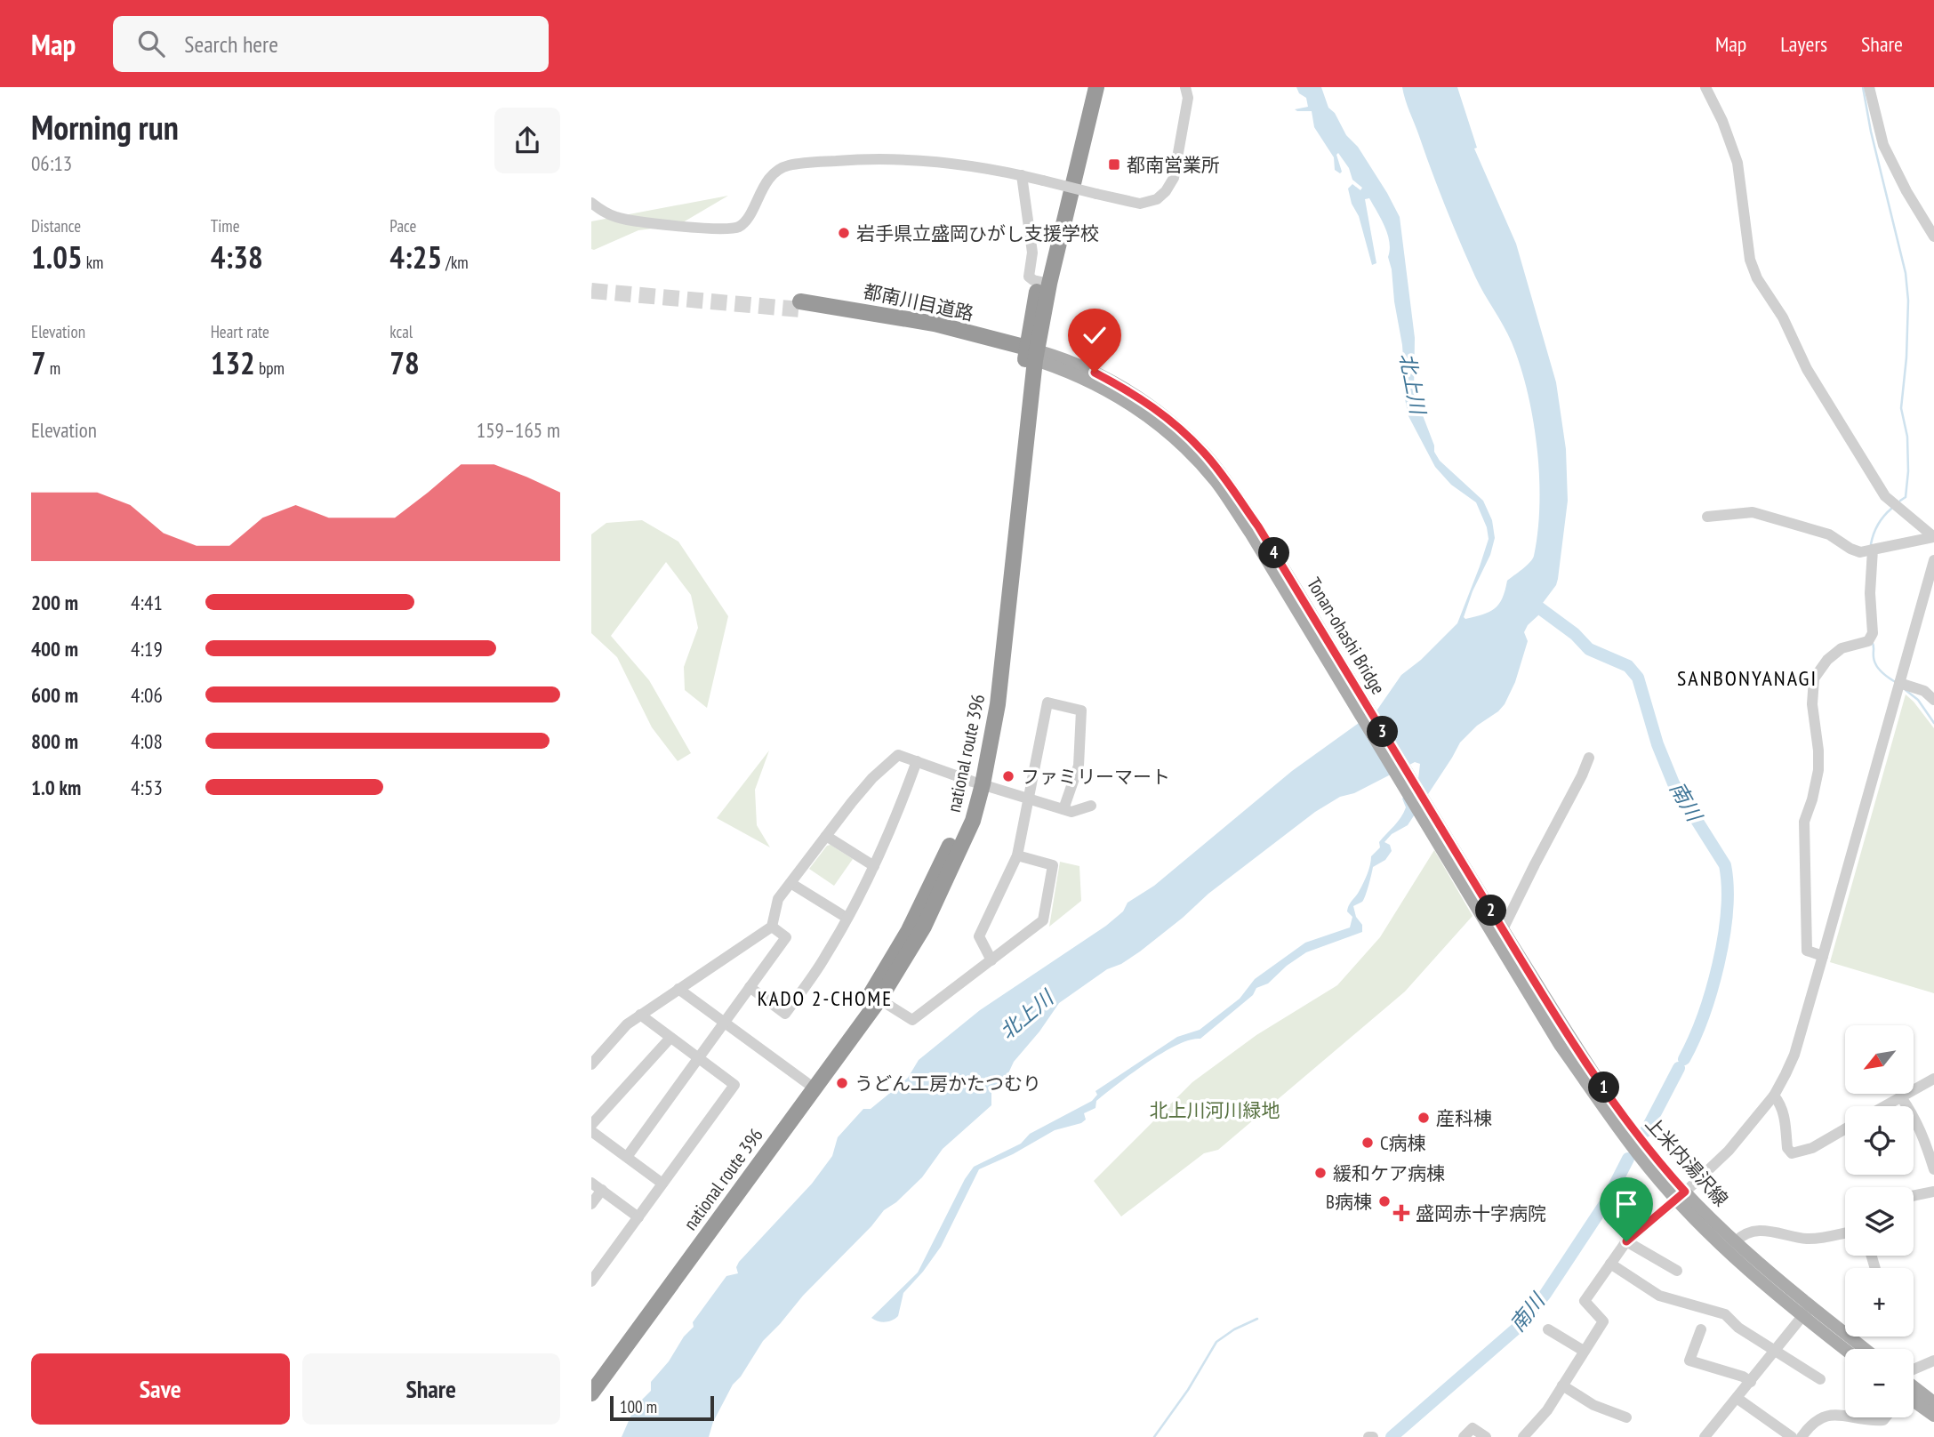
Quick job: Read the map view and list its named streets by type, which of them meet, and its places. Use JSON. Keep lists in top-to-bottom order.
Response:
{
  "streets": {
    "highway": ["都南川目道路", "national route 396"],
    "main road": ["Tonan-ohashi Bridge", "上米内湯沢線"]
  },
  "crossings": [
    ["都南川目道路", "Tonan-ohashi Bridge"],
    ["都南川目道路", "national route 396"],
    ["Tonan-ohashi Bridge", "national route 396"],
    ["Tonan-ohashi Bridge", "上米内湯沢線"]
  ],
  "districts": ["SANBONYANAGI", "KADO 2-CHOME"],
  "water": ["北上川", "南川"],
  "parks": ["北上川河川緑地"],
  "places": {
    "transit": ["都南営業所"],
    "other": [
      "岩手県立盛岡ひがし支援学校",
      "ファミリーマート",
      "うどん工房かたつむり",
      "産科棟",
      "C病棟",
      "緩和ケア病棟",
      "B病棟"
    ],
    "health": ["盛岡赤十字病院"]
  },
  "scale_bar": "100 m",
  "north": "bottom left",
  "page": {
    "header": "Map",
    "search": "Search here",
    "nav": ["Map", "Layers", "Share"],
    "heading": ["Morning run", "06:13"],
    "stats": [
      ["Distance", "1.05 km"],
      ["Time", "4:38"],
      ["Pace", "4:25 /km"],
      ["Elevation", "7 m"],
      ["Heart rate", "132 bpm"],
      ["kcal", "78"]
    ],
    "chart": ["Elevation", "159–165 m"],
    "pins": [
      "4",
      "3",
      "2",
      "1"
    ],
    "list": [
      {
        "name": "200 m",
        "note": "4:41"
      },
      {
        "name": "400 m",
        "note": "4:19"
      },
      {
        "name": "600 m",
        "note": "4:06"
      },
      {
        "name": "800 m",
        "note": "4:08"
      },
      {
        "name": "1.0 km",
        "note": "4:53"
      }
    ],
    "map_buttons": ["+", "−"],
    "buttons": ["Save", "Share"],
    "scale": "100 m"
  }
}
